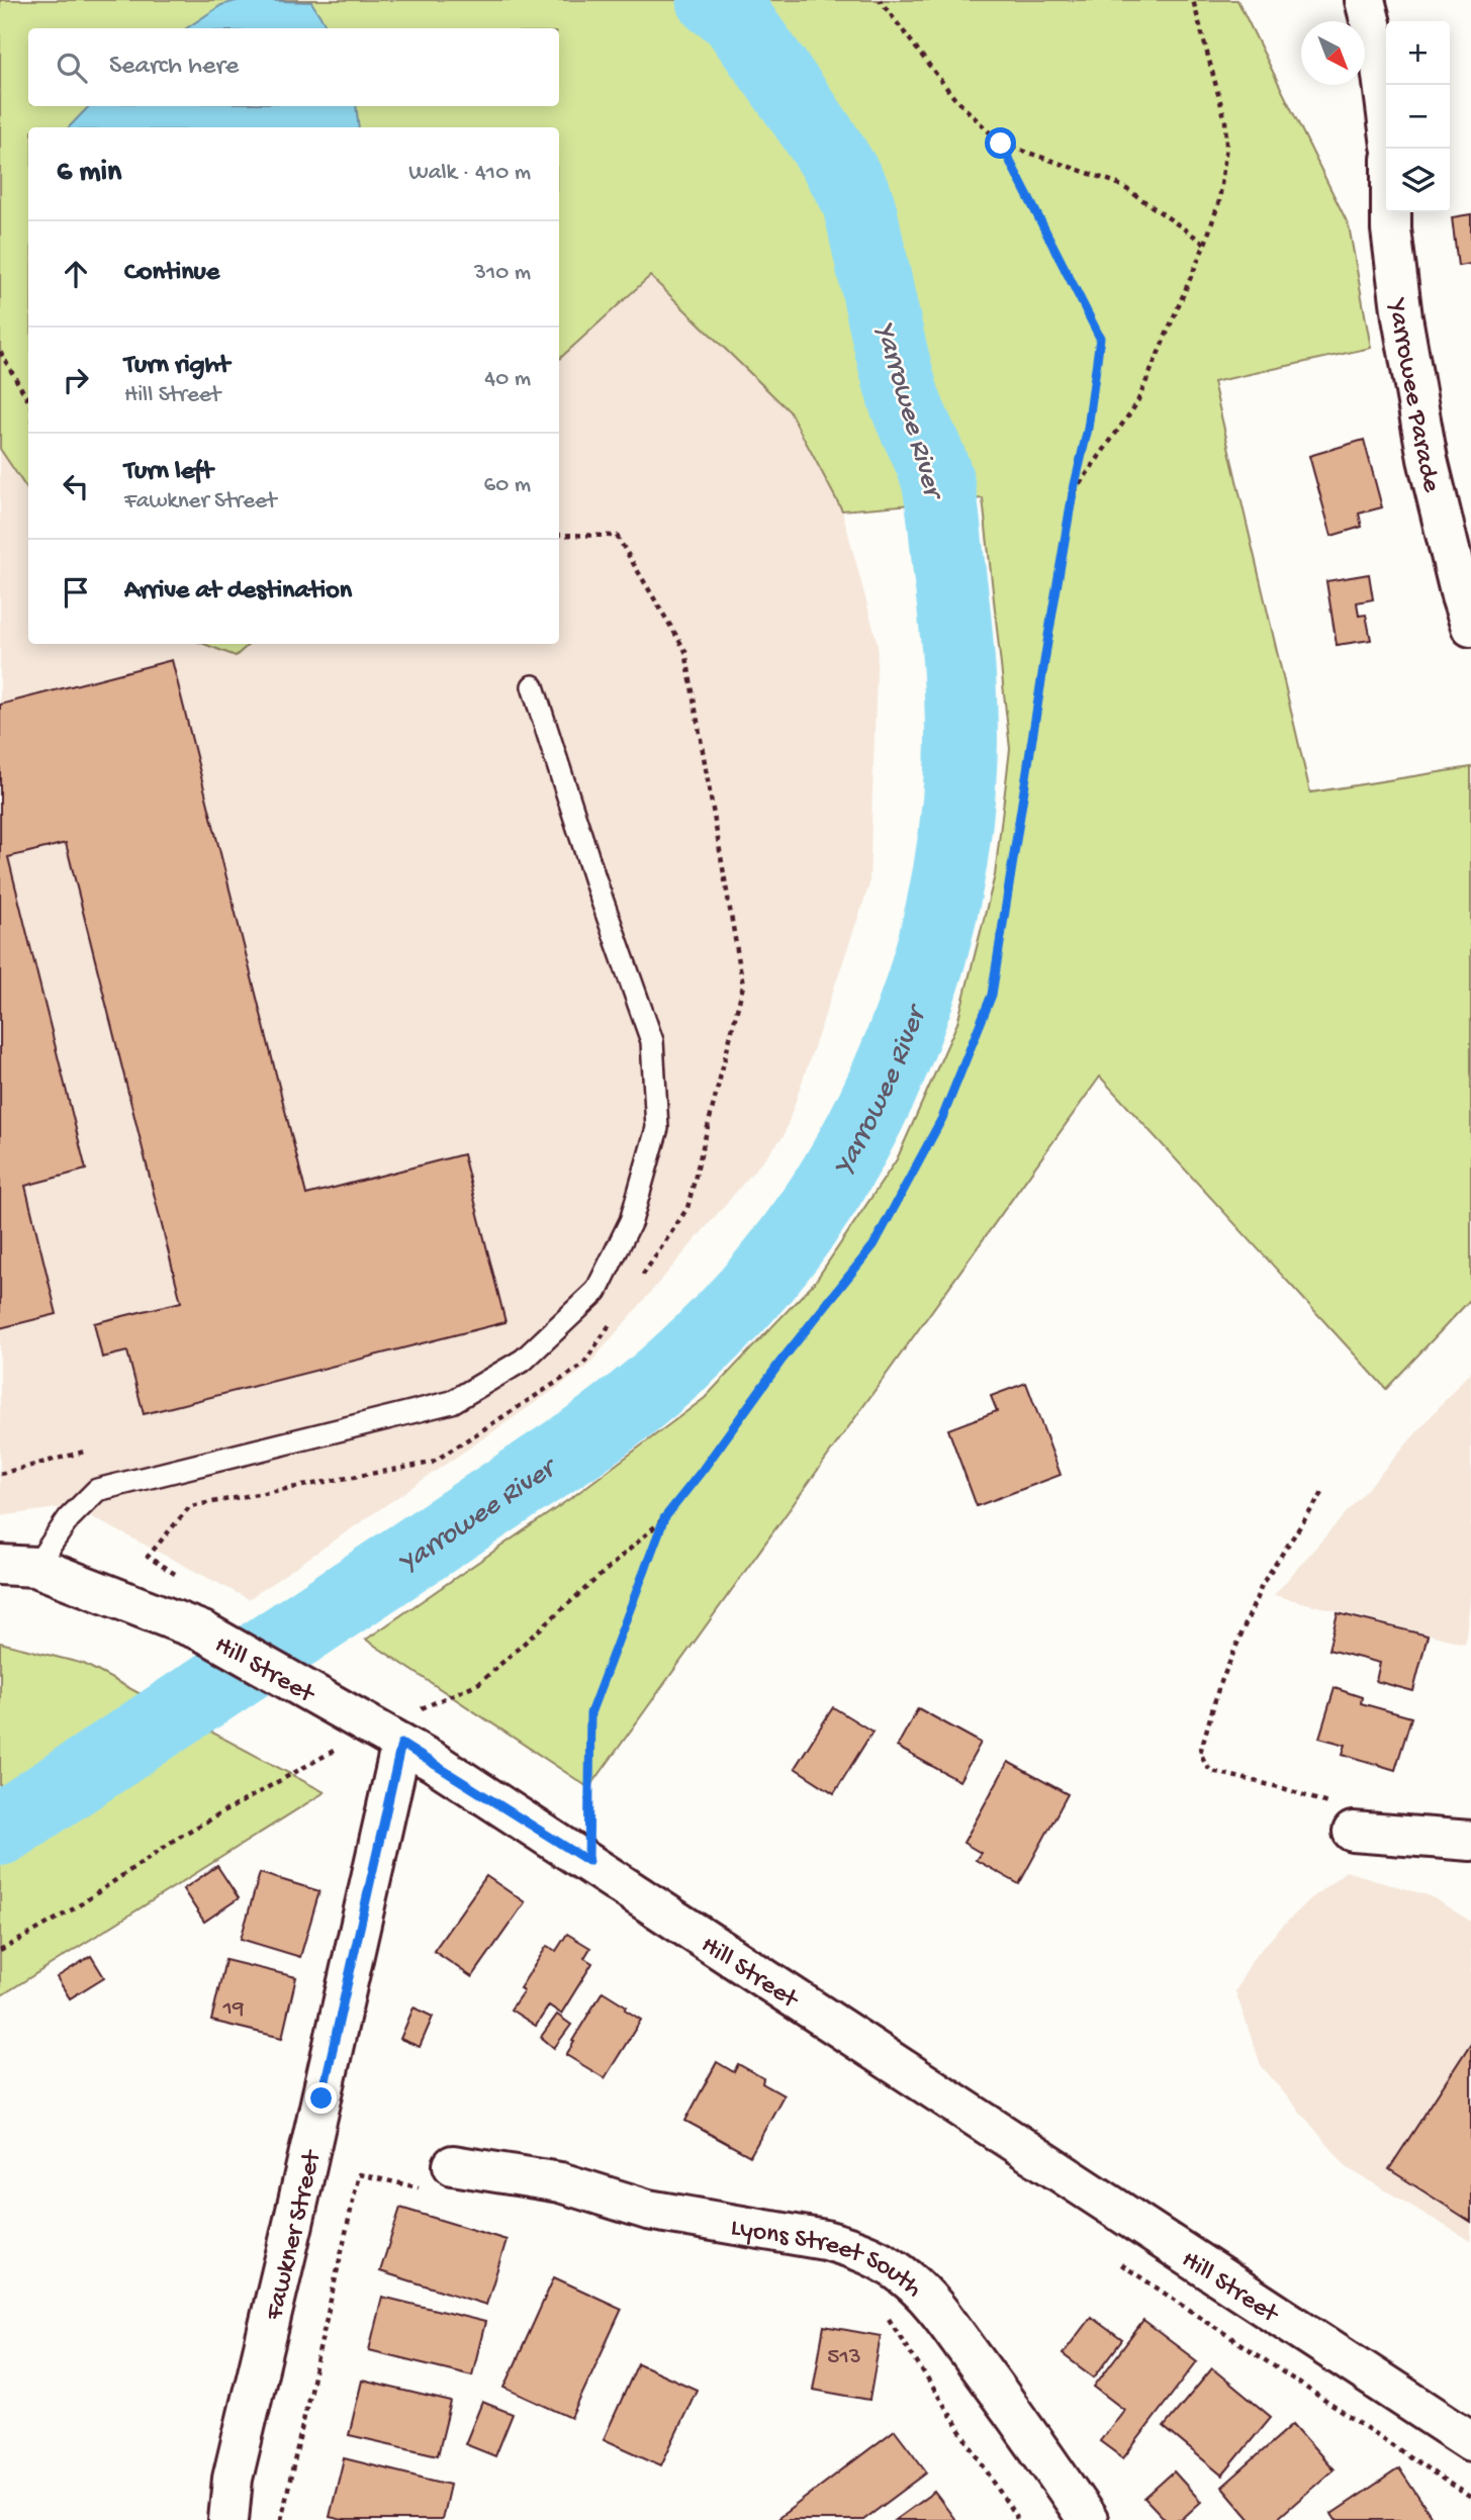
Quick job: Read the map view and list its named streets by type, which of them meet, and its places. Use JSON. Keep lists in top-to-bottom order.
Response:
{
  "streets": {
    "street": [
      "Yarrowee Parade",
      "Hill Street",
      "Fawkner Street",
      "Lyons Street South"
    ]
  },
  "crossings": [
    ["Hill Street", "Fawkner Street"]
  ],
  "water": ["Yarrowee River"],
  "house_numbers": ["19", "513"],
  "north": "bottom right",
  "page": {
    "map_buttons": ["+", "−"],
    "search": "Search here",
    "heading": ["6 min", "Walk · 410 m"],
    "list": [
      ["Continue", "310 m"],
      ["Turn right", "Hill Street", "40 m"],
      ["Turn left", "Fawkner Street", "60 m"],
      "Arrive at destination"
    ]
  }
}
